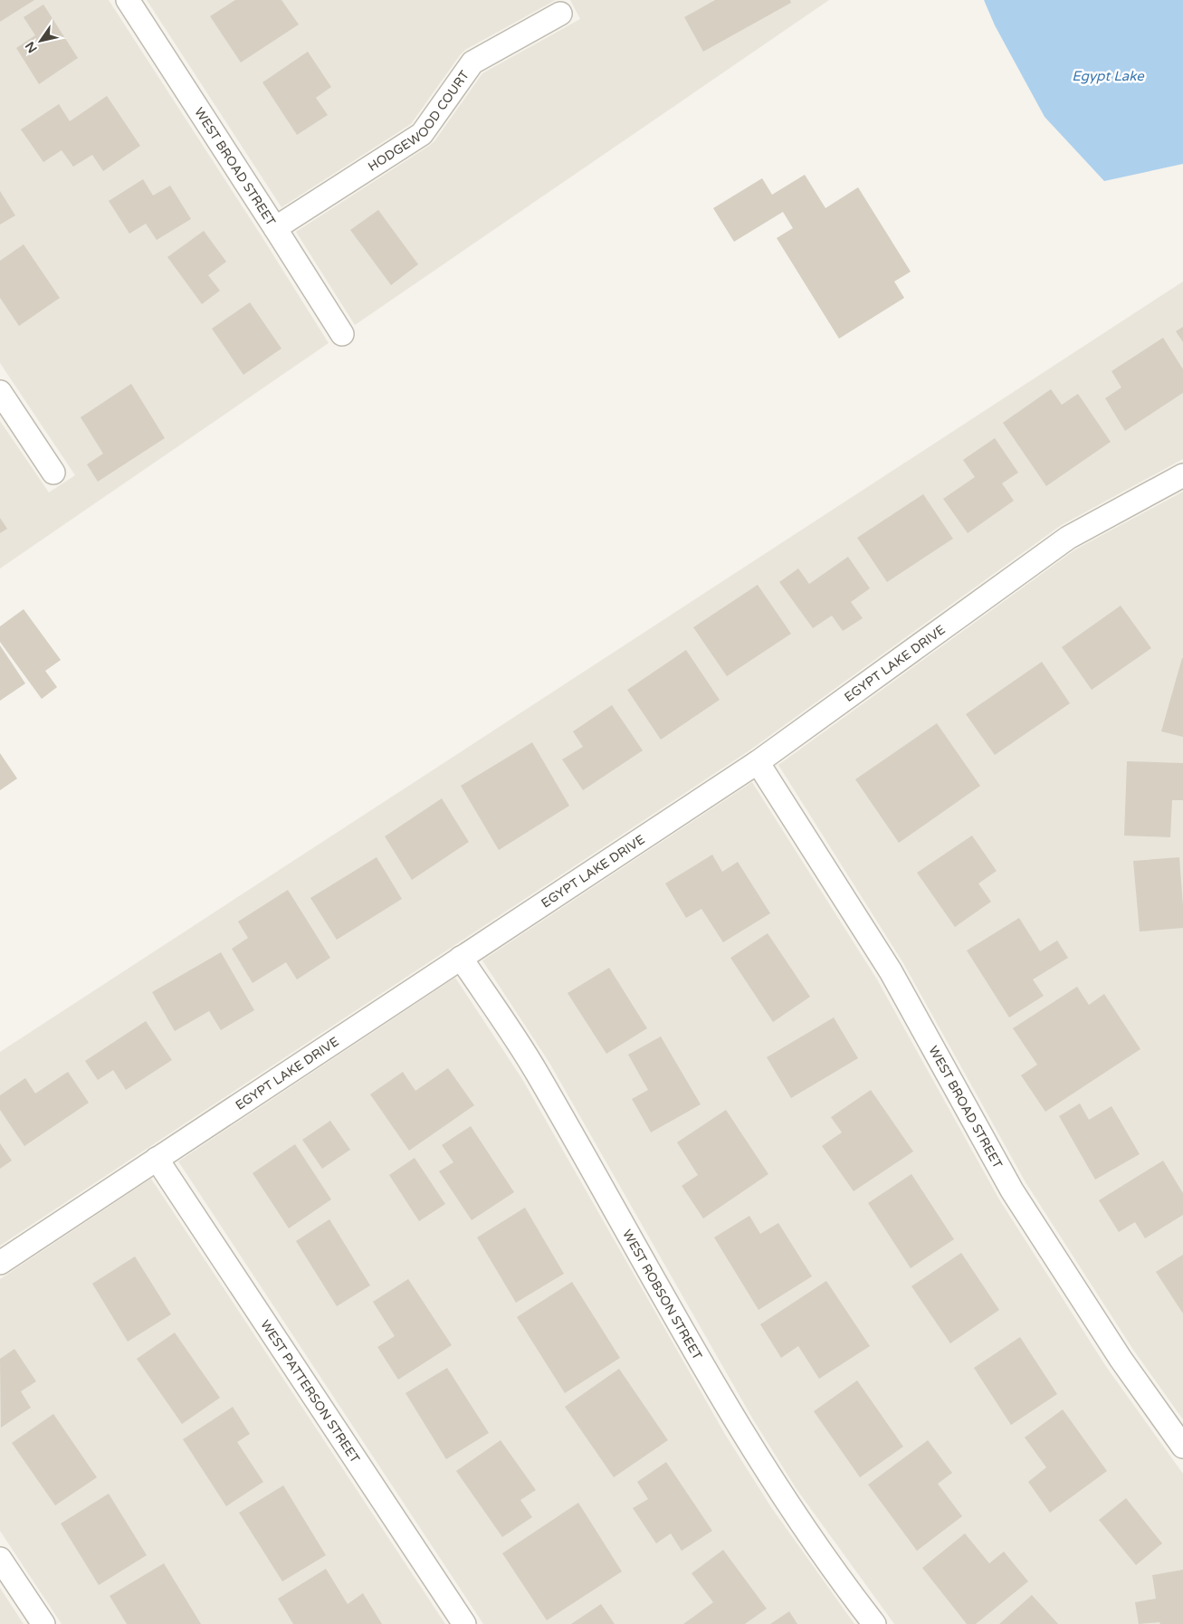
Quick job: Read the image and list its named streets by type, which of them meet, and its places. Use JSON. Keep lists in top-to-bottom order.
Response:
{
  "streets": {
    "street": [
      "HODGEWOOD COURT",
      "WEST BROAD STREET",
      "EGYPT LAKE DRIVE",
      "WEST ROBSON STREET",
      "WEST PATTERSON STREET"
    ]
  },
  "crossings": [
    ["HODGEWOOD COURT", "WEST BROAD STREET"],
    ["WEST BROAD STREET", "EGYPT LAKE DRIVE"],
    ["EGYPT LAKE DRIVE", "WEST ROBSON STREET"],
    ["EGYPT LAKE DRIVE", "WEST PATTERSON STREET"]
  ],
  "water": ["Egypt Lake"],
  "north": "bottom left"
}
